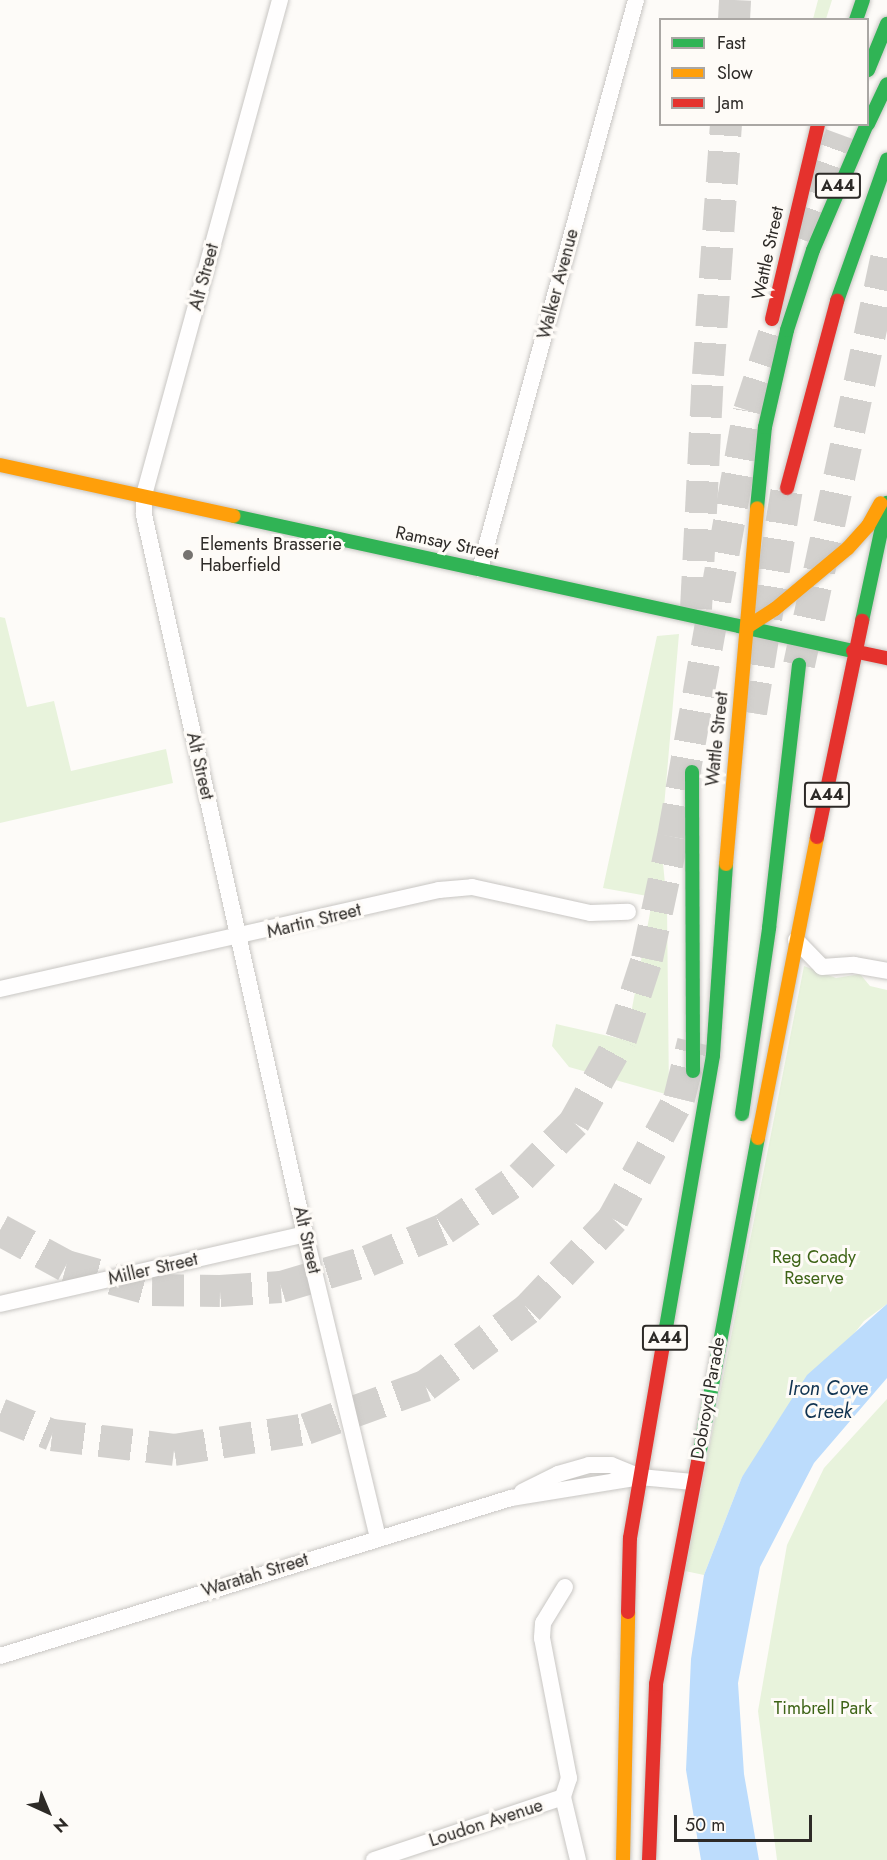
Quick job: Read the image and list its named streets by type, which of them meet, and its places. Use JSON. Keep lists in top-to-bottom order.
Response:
{
  "streets": {
    "main road": [
      "A44",
      "Wattle Street",
      "Ramsay Street",
      "Dobroyd Parade"
    ],
    "street": [
      "Alt Street",
      "Walker Avenue",
      "Martin Street",
      "Miller Street",
      "Waratah Street",
      "Loudon Avenue"
    ]
  },
  "crossings": [
    ["A44", "Wattle Street"],
    ["A44", "Ramsay Street"],
    ["A44", "Dobroyd Parade"],
    ["A44", "Waratah Street"],
    ["Wattle Street", "Ramsay Street"],
    ["Alt Street", "Ramsay Street"],
    ["Alt Street", "Martin Street"],
    ["Alt Street", "Miller Street"],
    ["Alt Street", "Waratah Street"],
    ["Walker Avenue", "Ramsay Street"],
    ["Dobroyd Parade", "Waratah Street"]
  ],
  "water": ["Iron Cove Creek"],
  "parks": ["Reg Coady Reserve", "Timbrell Park"],
  "places": ["Elements Brasserie Haberfield"],
  "legend": ["Fast", "Slow", "Jam"],
  "scale_bar": "50 m",
  "north": "bottom right"
}
